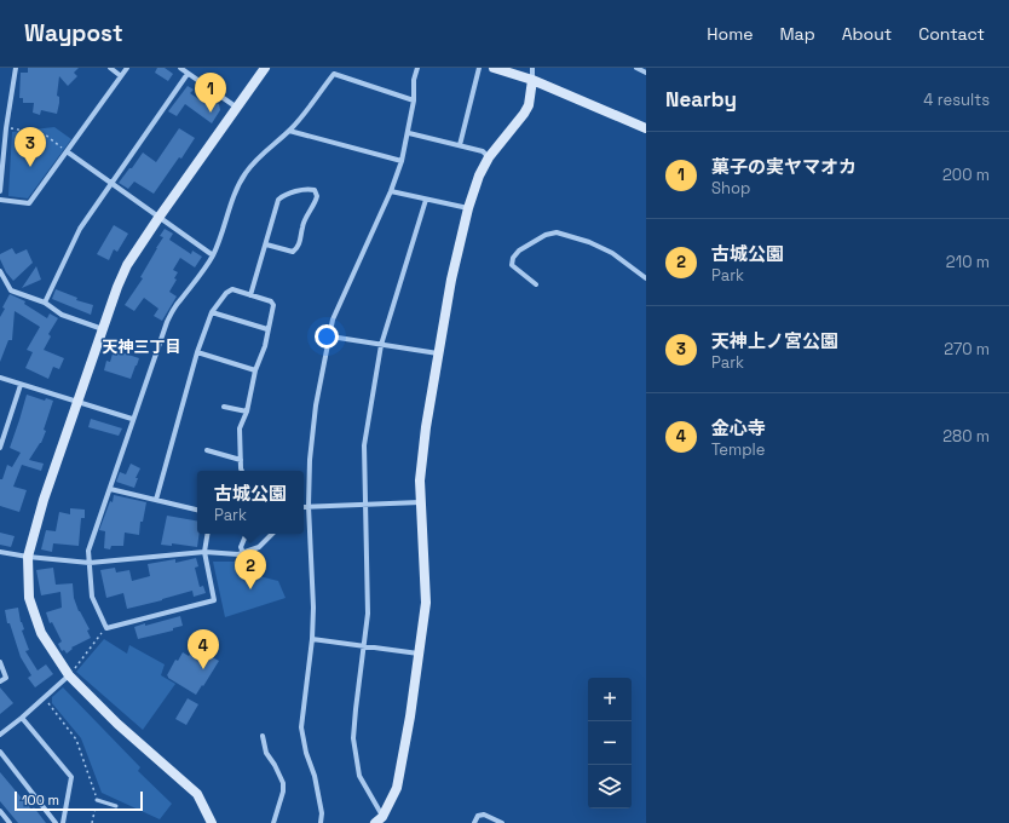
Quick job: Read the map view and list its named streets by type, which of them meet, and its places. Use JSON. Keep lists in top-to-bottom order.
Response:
{
  "districts": ["天神三丁目"],
  "scale_bar": "100 m",
  "page": {
    "header": "Waypost",
    "nav": [
      "Home",
      "Map",
      "About",
      "Contact"
    ],
    "heading": ["Nearby", "4 results"],
    "pins": [
      "1",
      "3",
      "2",
      "4"
    ],
    "list": [
      {
        "mark": "1",
        "name": "菓子の実ヤマオカ",
        "note": "Shop",
        "value": "200 m"
      },
      {
        "mark": "2",
        "name": "古城公園",
        "note": "Park",
        "value": "210 m"
      },
      {
        "mark": "3",
        "name": "天神上ノ宮公園",
        "note": "Park",
        "value": "270 m"
      },
      {
        "mark": "4",
        "name": "金心寺",
        "note": "Temple",
        "value": "280 m"
      }
    ],
    "popup": ["古城公園", "Park"],
    "map_buttons": ["+", "−"],
    "scale": "100 m"
  }
}
